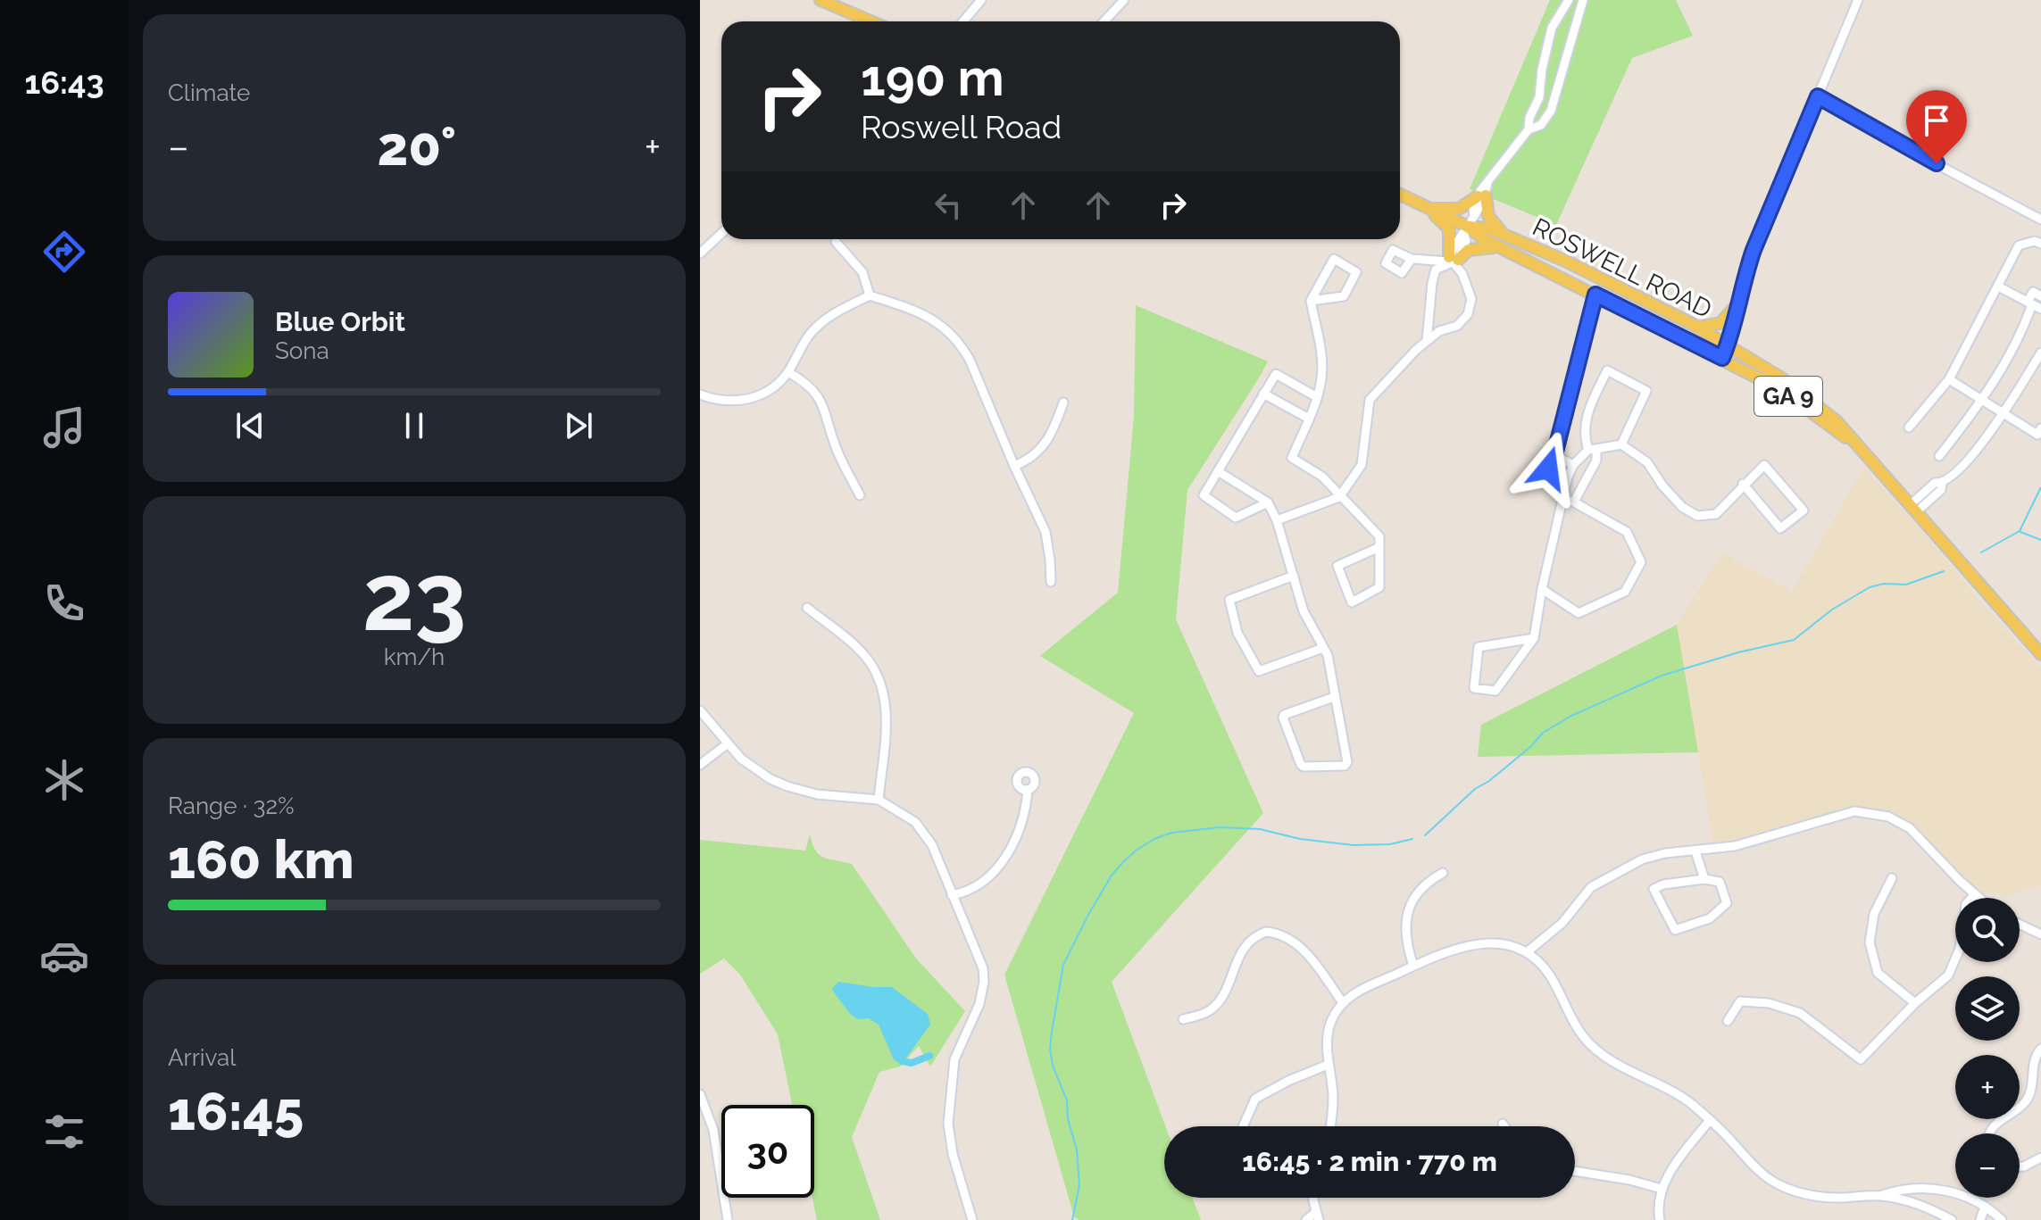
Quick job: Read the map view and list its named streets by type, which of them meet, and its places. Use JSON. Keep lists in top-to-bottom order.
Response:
{
  "streets": {
    "main road": ["ROSWELL ROAD", "GA 9"]
  },
  "page": {
    "tabs": "16:43",
    "tile": [
      "Climate",
      ["23", "km/h"],
      ["Range · 32%", "160 km"],
      ["Arrival", "16:45"]
    ],
    "turn": ["190 m", "Roswell Road"],
    "heat": ["−", "20°", "+"],
    "song": ["Blue Orbit", "Sona"],
    "map_buttons": ["+", "−"],
    "limit": "30",
    "trip": "16:45 · 2 min · 770 m"
  }
}
